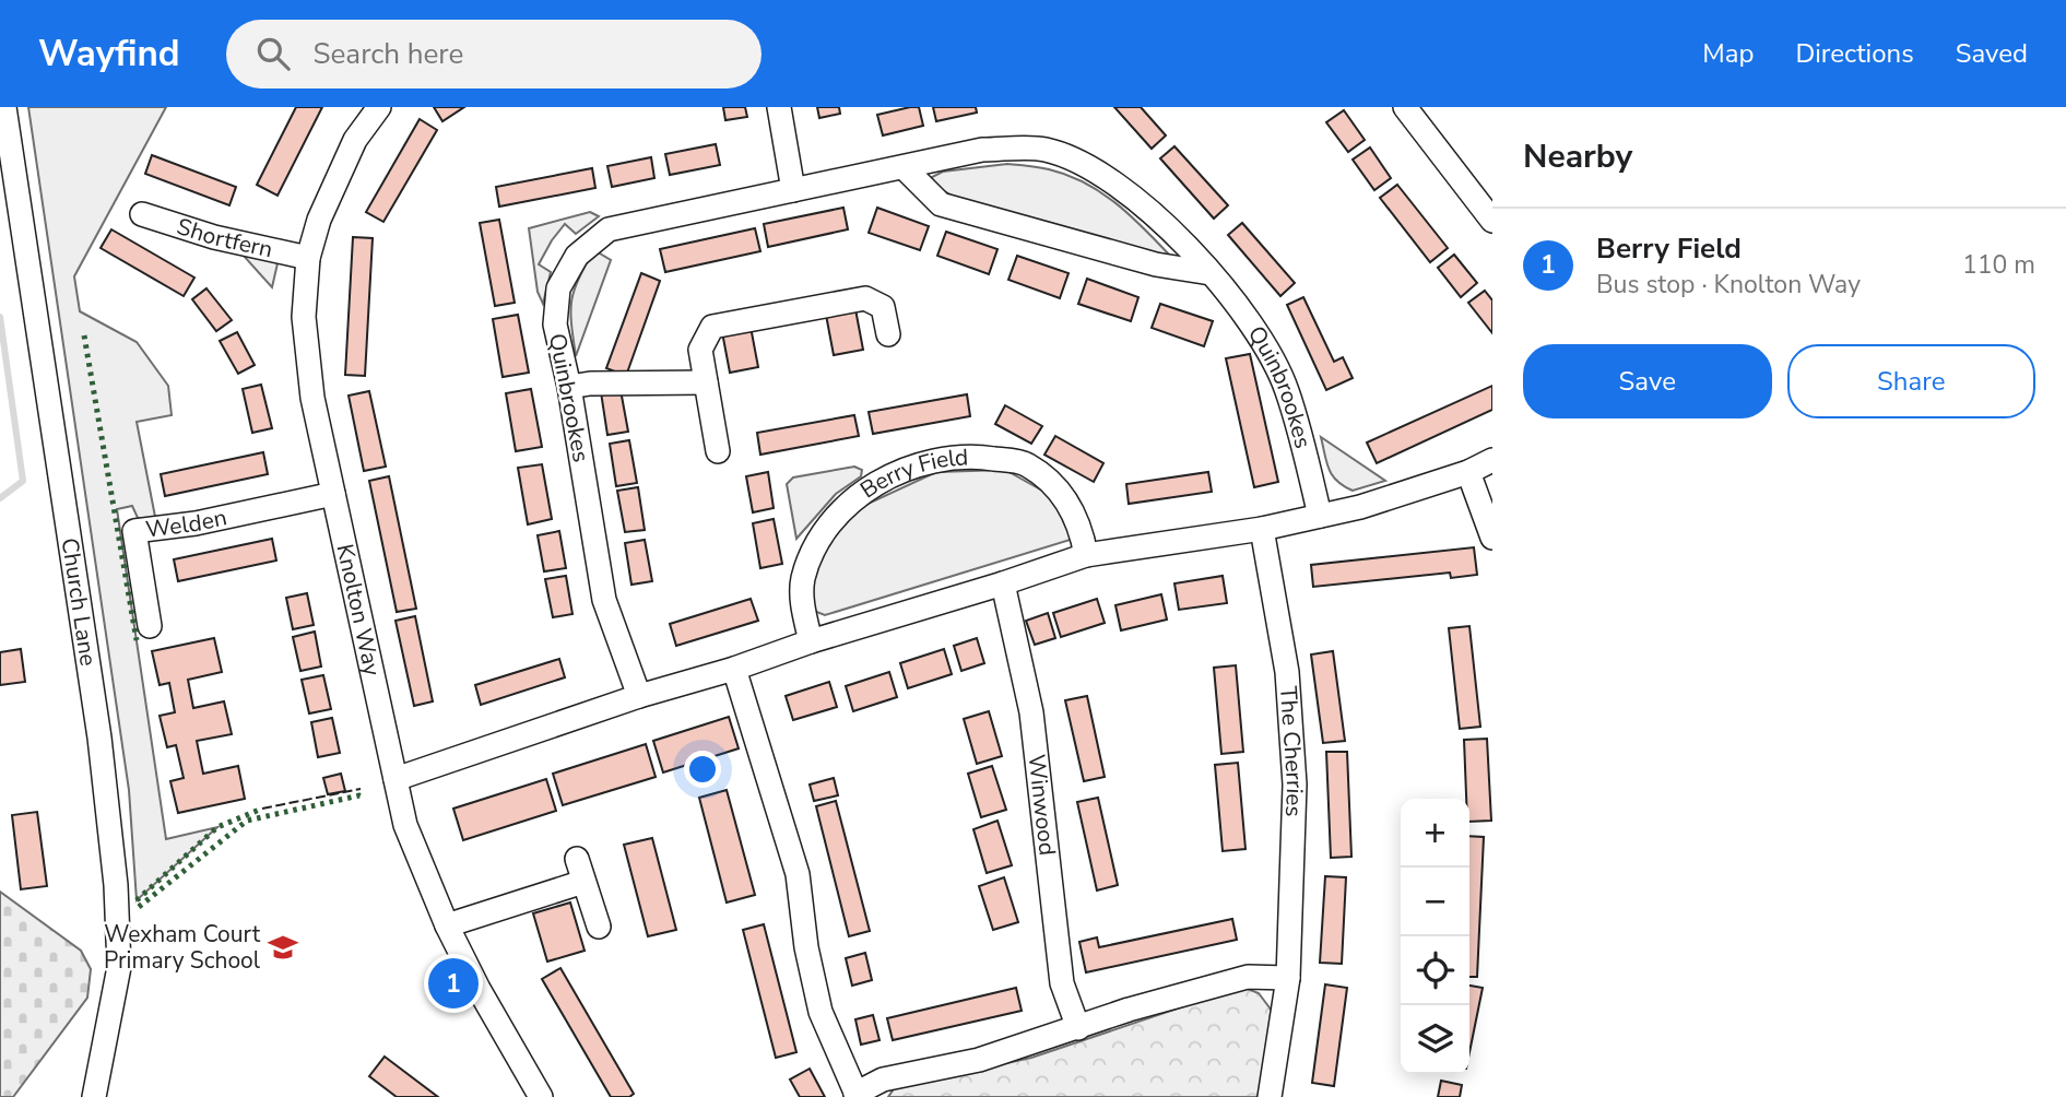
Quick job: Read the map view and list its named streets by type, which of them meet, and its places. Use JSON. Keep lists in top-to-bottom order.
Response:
{
  "streets": {
    "street": [
      "Shortfern",
      "Quinbrookes",
      "Berry Field",
      "Welden",
      "Church Lane",
      "Knolton Way",
      "The Cherries",
      "Winwood"
    ]
  },
  "crossings": [
    ["Shortfern", "Knolton Way"],
    ["Welden", "Knolton Way"]
  ],
  "places": {
    "school or university": ["Wexham Court Primary School"]
  },
  "page": {
    "header": "Wayfind",
    "search": "Search here",
    "nav": ["Map", "Directions", "Saved"],
    "heading": "Nearby",
    "list": [
      {
        "mark": "1",
        "name": "Berry Field",
        "note": "Bus stop · Knolton Way",
        "value": "110 m"
      }
    ],
    "buttons": ["Save", "Share"],
    "map_buttons": ["+", "−"],
    "pins": "1"
  }
}
